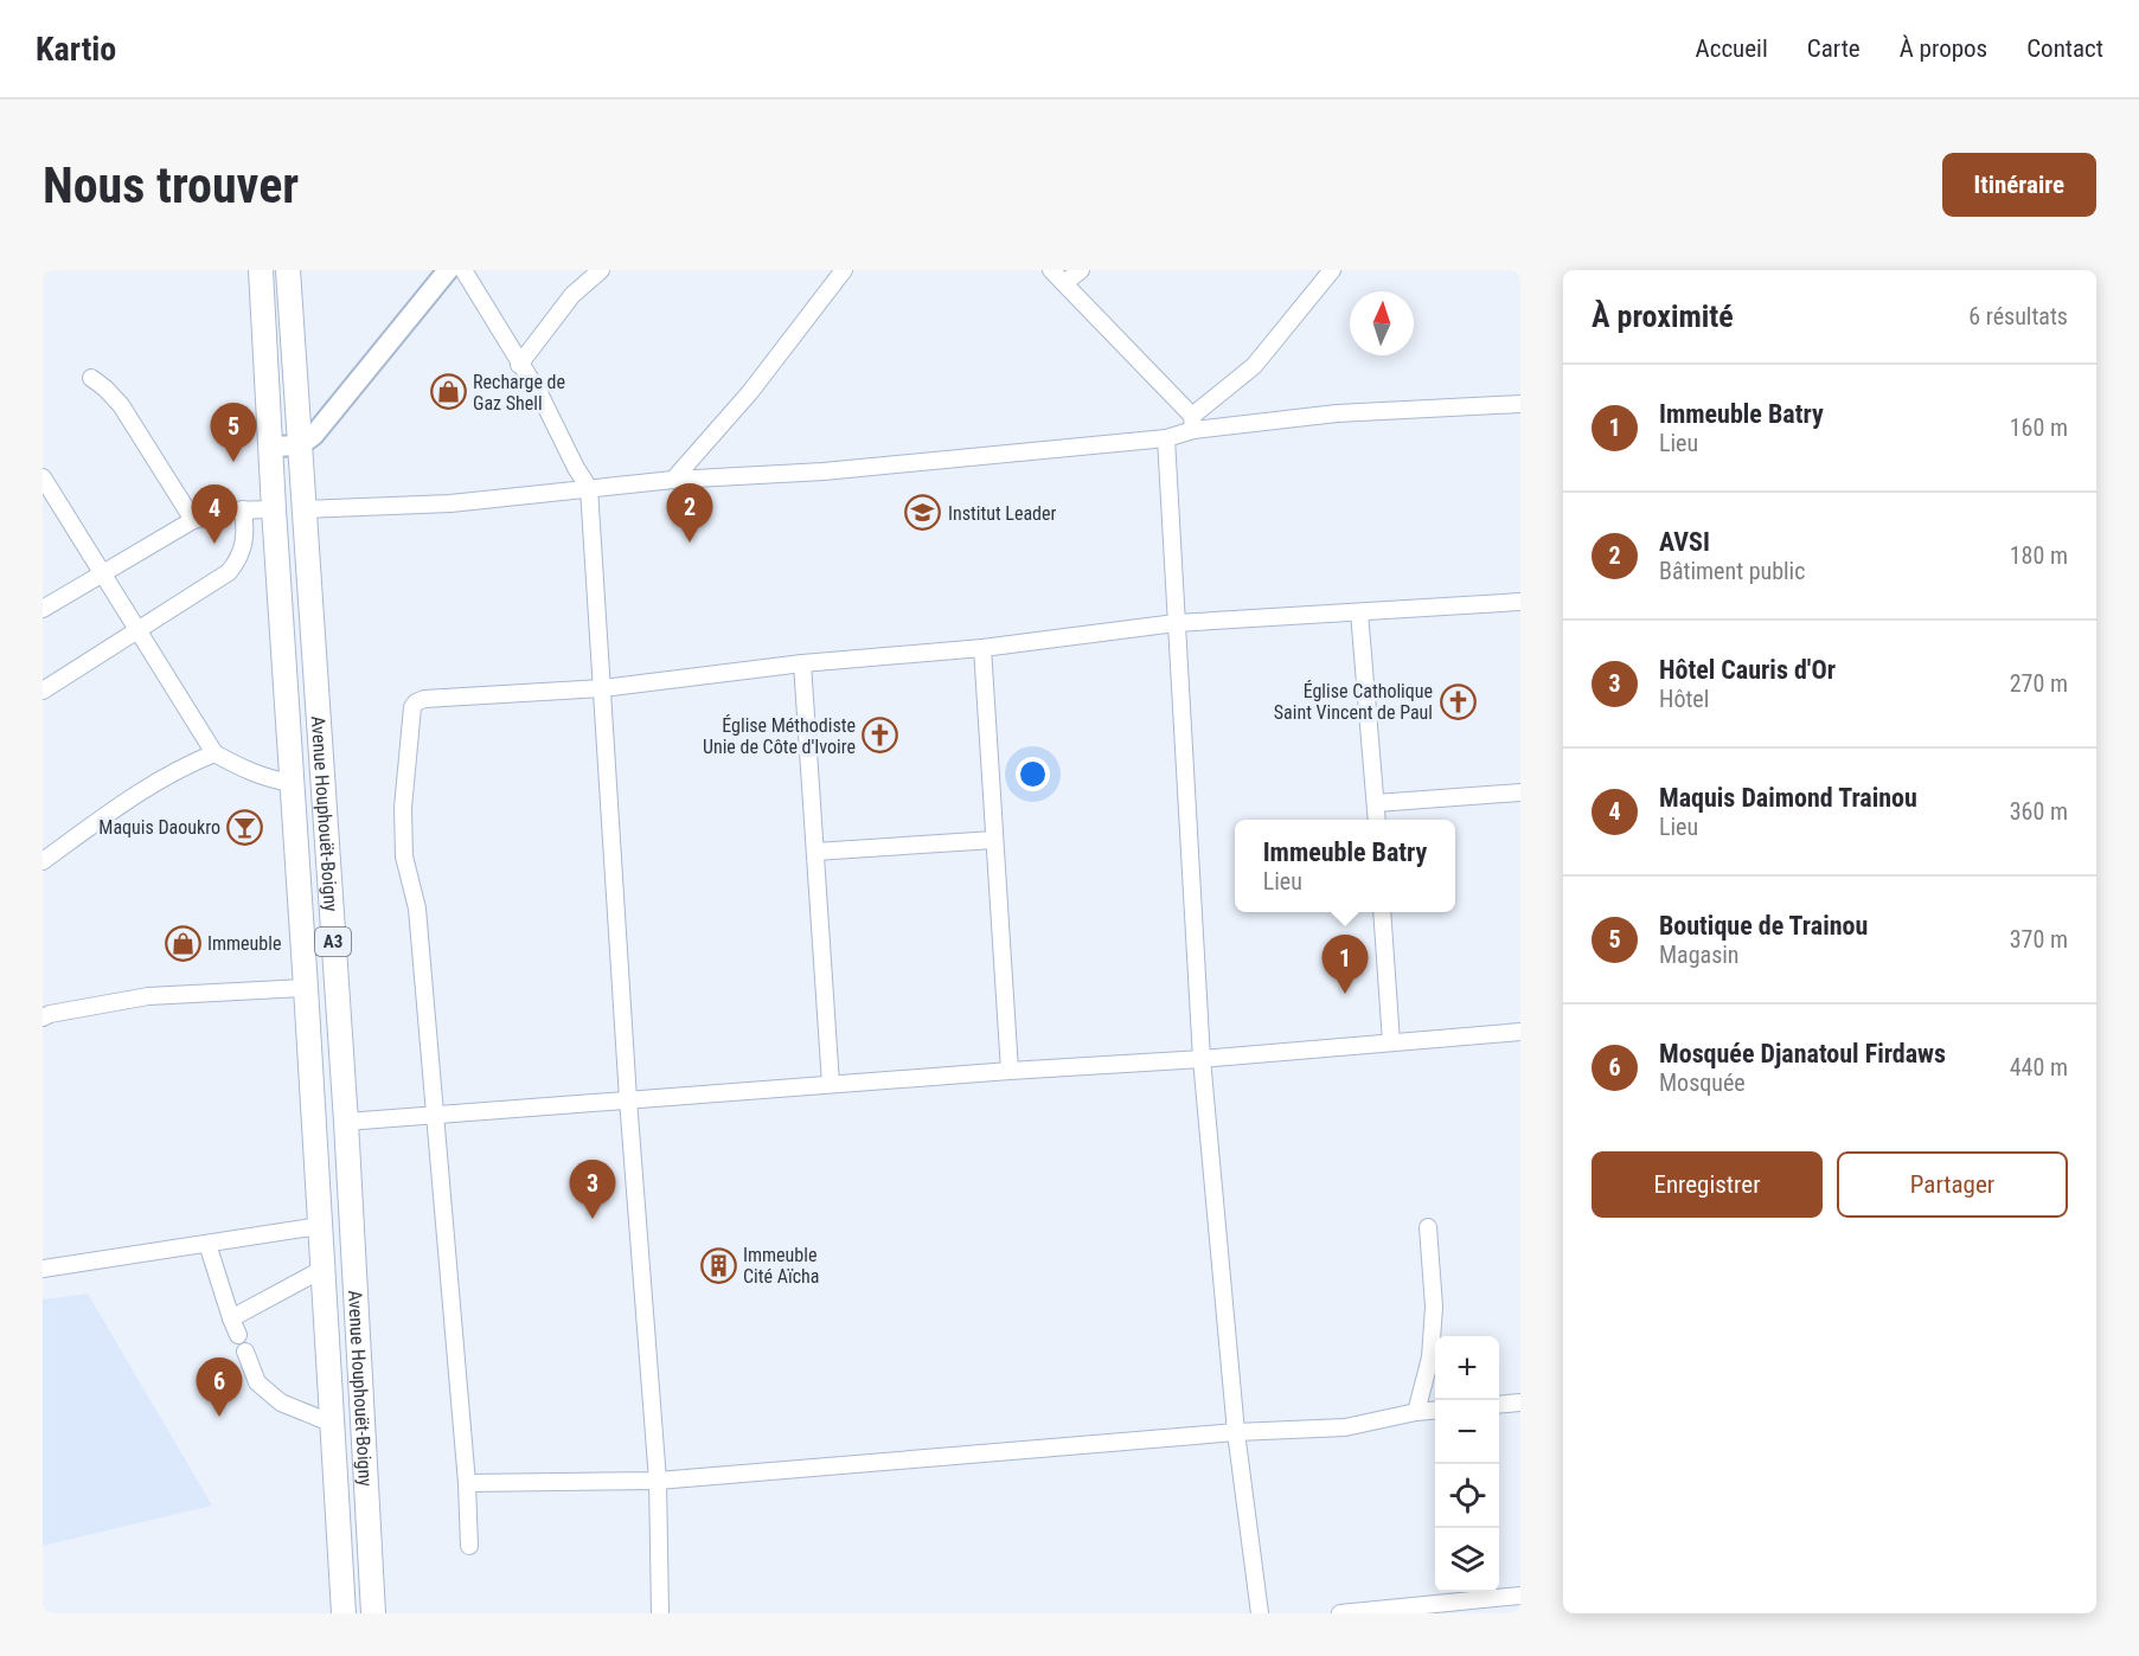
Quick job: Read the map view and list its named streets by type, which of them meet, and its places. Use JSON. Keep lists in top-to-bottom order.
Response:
{
  "streets": {
    "highway": ["Avenue Houphouët-Boigny", "A3"]
  },
  "places": {
    "shop": ["Recharge de Gaz Shell", "Immeuble"],
    "school or university": ["Institut Leader"],
    "church": ["Église Catholique Saint Vincent de Paul", "Église Méthodiste Unie de Côte d'Ivoire"],
    "bar": ["Maquis Daoukro"],
    "building": ["Immeuble Cité Aïcha"]
  },
  "north": "top",
  "page": {
    "header": "Kartio",
    "nav": [
      "Accueil",
      "Carte",
      "À propos",
      "Contact"
    ],
    "buttons": [
      "Itinéraire",
      ["Enregistrer", "Partager"]
    ],
    "title": "Nous trouver",
    "heading": ["À proximité", "6 résultats"],
    "list": [
      {
        "mark": "1",
        "name": "Immeuble Batry",
        "note": "Lieu",
        "value": "160 m"
      },
      {
        "mark": "2",
        "name": "AVSI",
        "note": "Bâtiment public",
        "value": "180 m"
      },
      {
        "mark": "3",
        "name": "Hôtel Cauris d'Or",
        "note": "Hôtel",
        "value": "270 m"
      },
      {
        "mark": "4",
        "name": "Maquis Daimond Trainou",
        "note": "Lieu",
        "value": "360 m"
      },
      {
        "mark": "5",
        "name": "Boutique de Trainou",
        "note": "Magasin",
        "value": "370 m"
      },
      {
        "mark": "6",
        "name": "Mosquée Djanatoul Firdaws",
        "note": "Mosquée",
        "value": "440 m"
      }
    ],
    "pins": [
      "5",
      "2",
      "4",
      "1",
      "3",
      "6"
    ],
    "popup": ["Immeuble Batry", "Lieu"],
    "map_buttons": ["+", "−"]
  }
}
